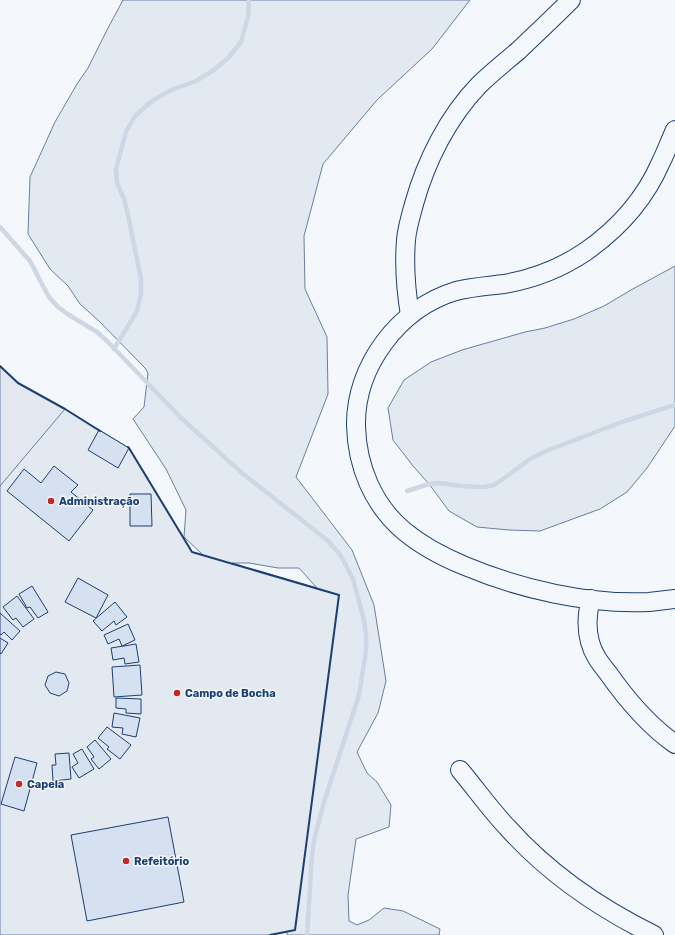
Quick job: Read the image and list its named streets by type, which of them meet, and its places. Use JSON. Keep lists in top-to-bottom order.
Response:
{
  "places": [
    "Administração",
    "Campo de Bocha",
    "Capela",
    "Refeitório"
  ]
}
